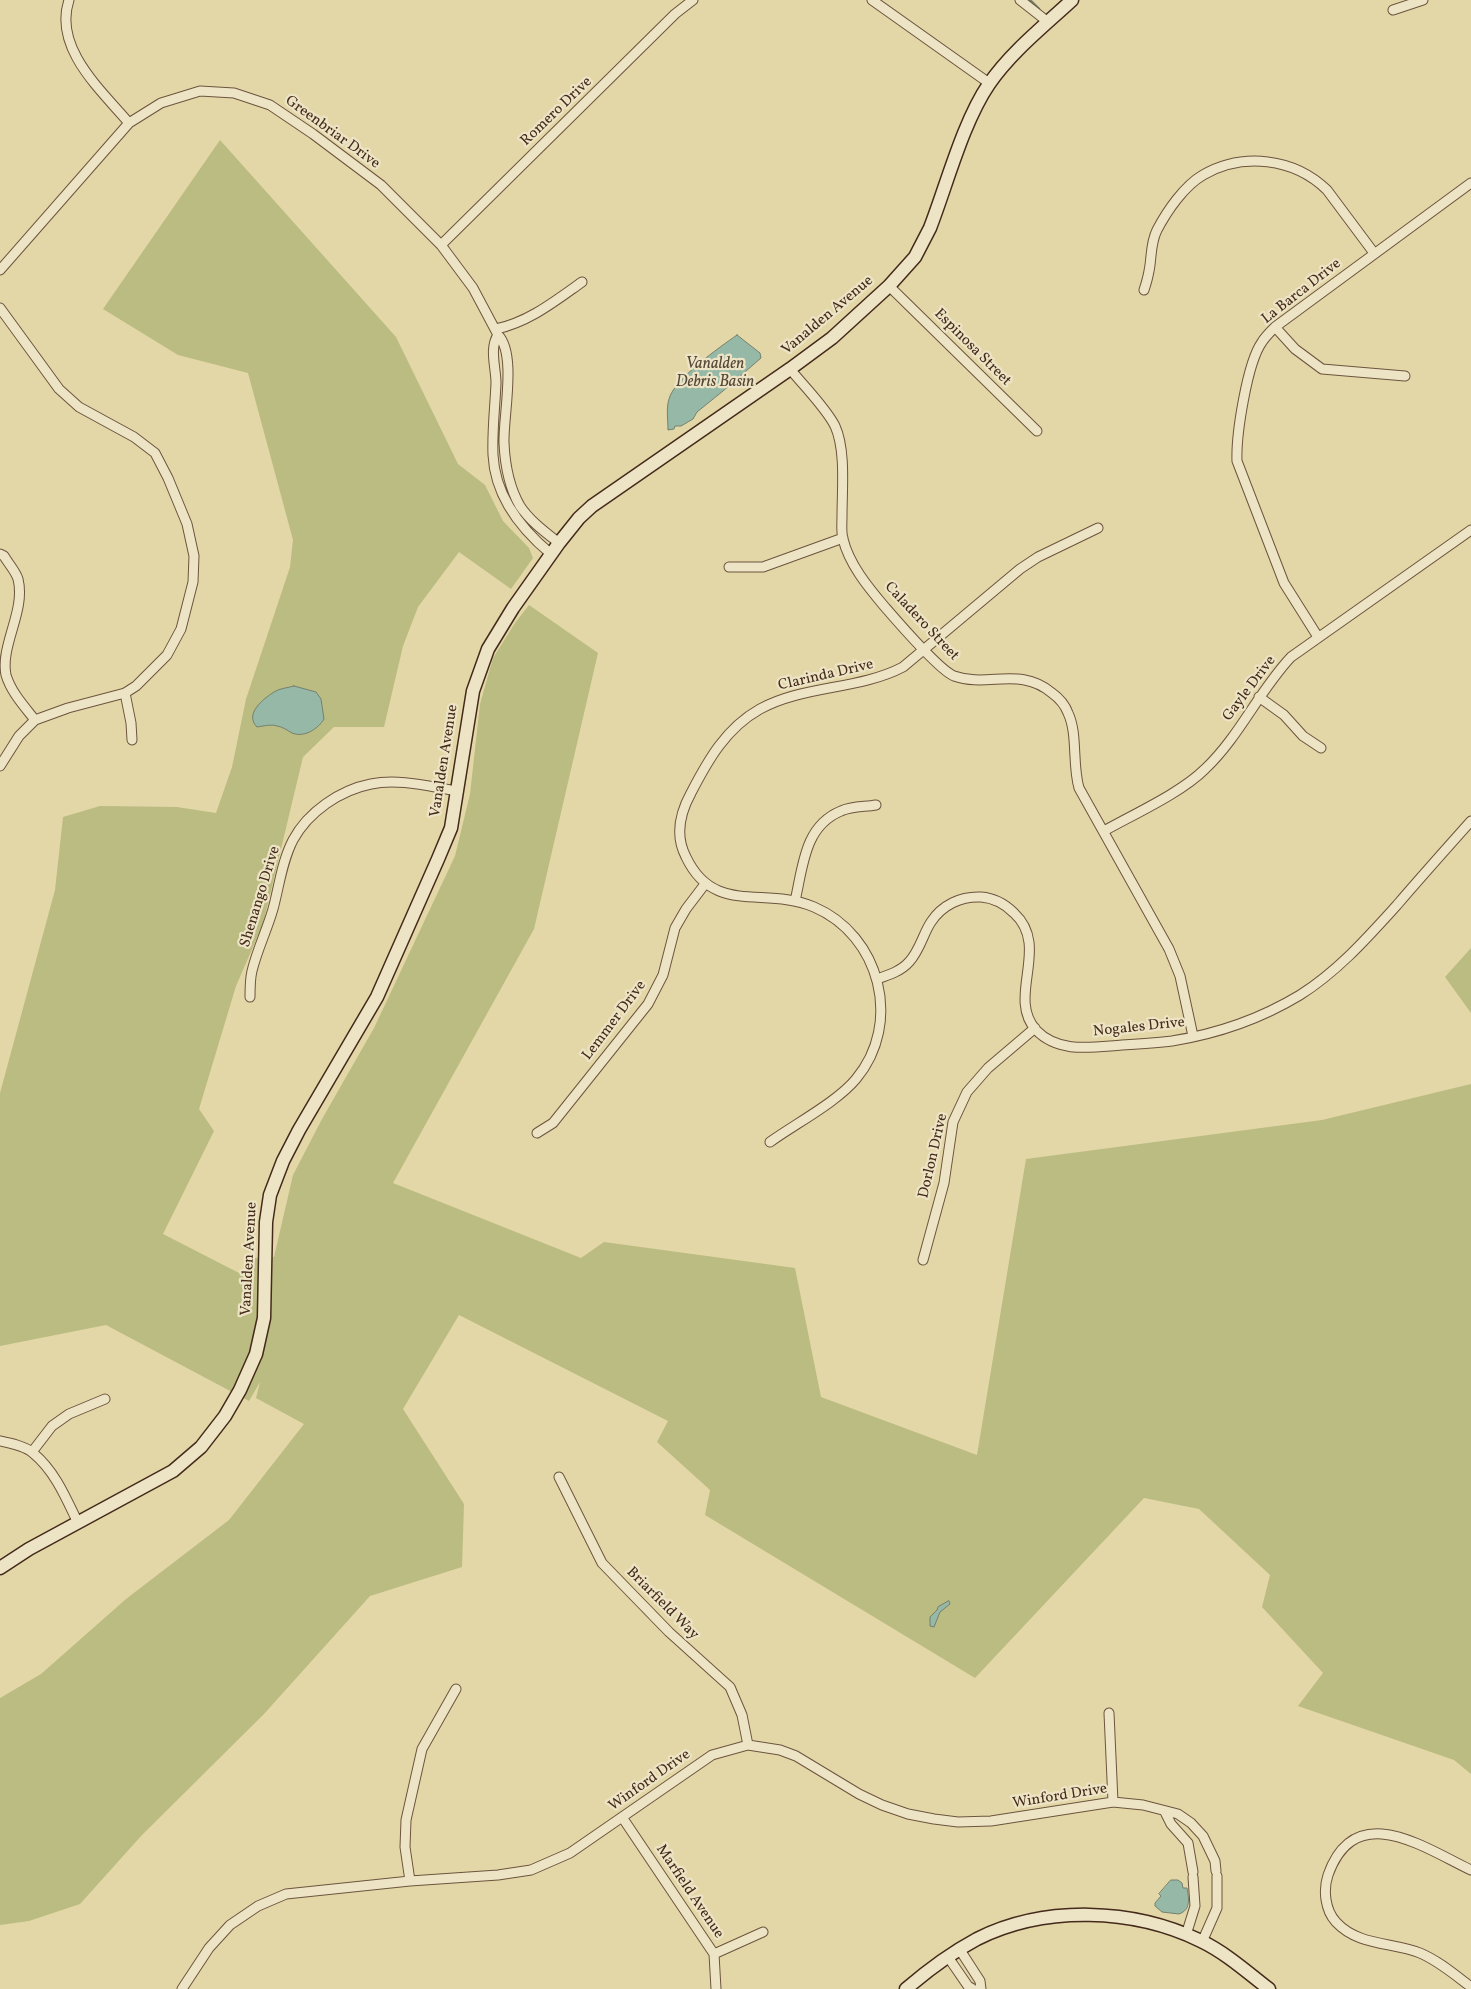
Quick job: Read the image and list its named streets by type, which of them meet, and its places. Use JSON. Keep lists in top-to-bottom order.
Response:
{
  "streets": {
    "main road": ["Vanalden Avenue"],
    "street": [
      "Romero Drive",
      "Greenbriar Drive",
      "La Barca Drive",
      "Espinosa Street",
      "Caladero Street",
      "Clarinda Drive",
      "Gayle Drive",
      "Shenango Drive",
      "Lemmer Drive",
      "Nogales Drive",
      "Dorlon Drive",
      "Briarfield Way",
      "Winford Drive",
      "Marfield Avenue"
    ]
  },
  "crossings": [
    ["Romero Drive", "Greenbriar Drive"],
    ["Greenbriar Drive", "Vanalden Avenue"],
    ["La Barca Drive", "Gayle Drive"],
    ["Vanalden Avenue", "Espinosa Street"],
    ["Vanalden Avenue", "Caladero Street"],
    ["Vanalden Avenue", "Shenango Drive"],
    ["Caladero Street", "Clarinda Drive"],
    ["Caladero Street", "Gayle Drive"],
    ["Caladero Street", "Nogales Drive"],
    ["Clarinda Drive", "Lemmer Drive"],
    ["Nogales Drive", "Dorlon Drive"],
    ["Briarfield Way", "Winford Drive"],
    ["Winford Drive", "Marfield Avenue"]
  ],
  "water": ["Vanalden Debris Basin"]
}
